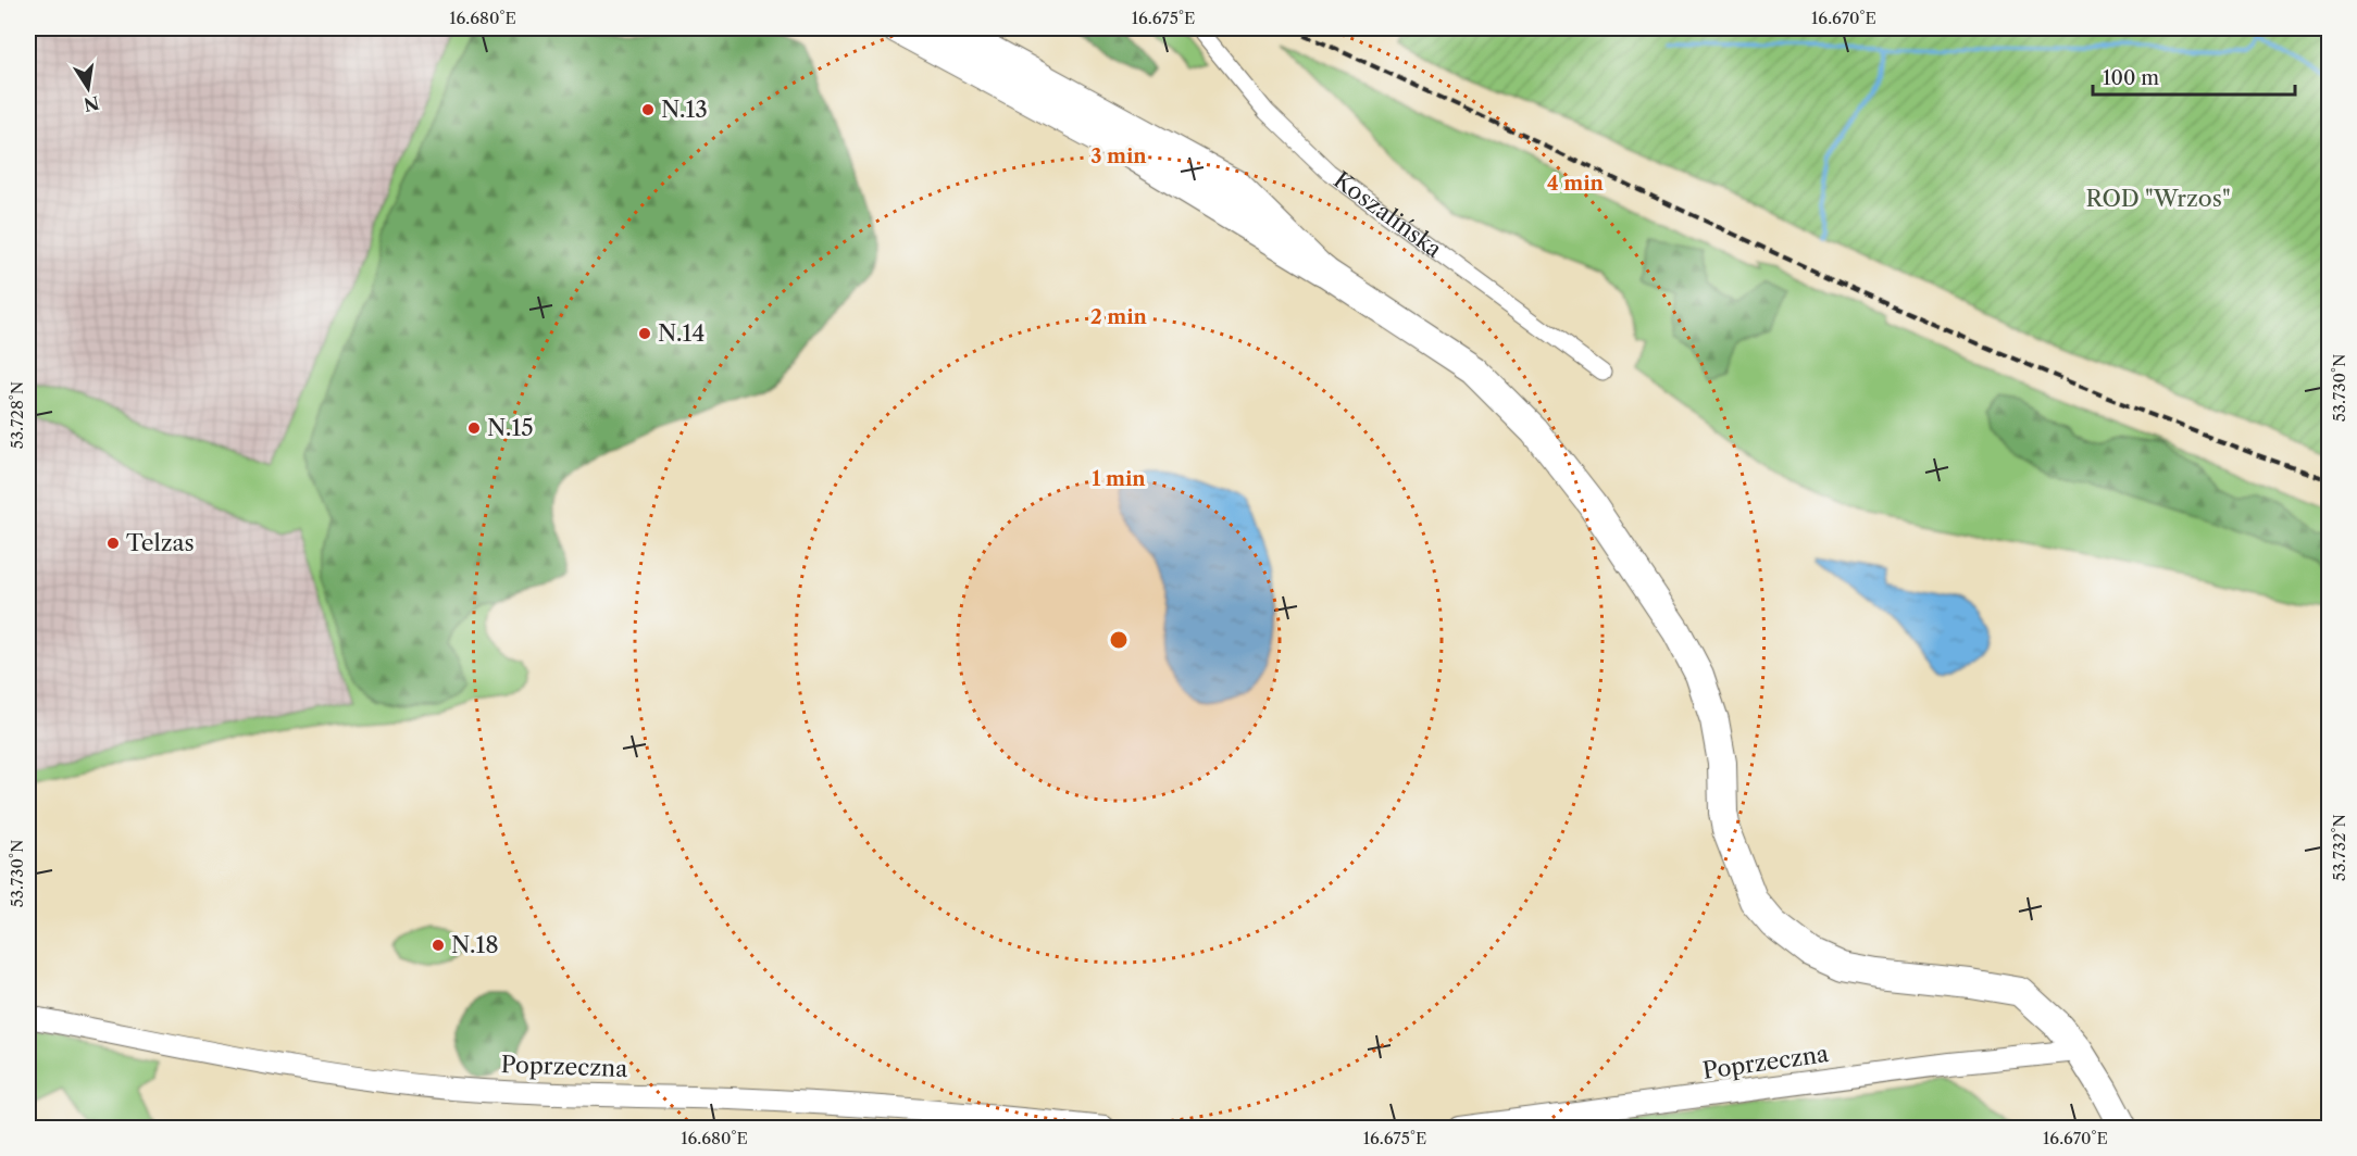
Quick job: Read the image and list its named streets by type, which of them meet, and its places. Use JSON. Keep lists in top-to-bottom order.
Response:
{
  "streets": {
    "street": ["Koszalińska", "Poprzeczna"]
  },
  "parks": ["ROD \"Wrzos\""],
  "places": [
    "N.13",
    "N.14",
    "N.15",
    "Telzas",
    "N.18"
  ],
  "scale_bar": "100 m",
  "north": "bottom",
  "coordinates": [
    "16.680°E",
    "16.675°E",
    "16.670°E",
    "53.730°N",
    "53.728°N",
    "53.732°N"
  ],
  "rings": [
    "3 min",
    "4 min",
    "2 min",
    "1 min"
  ]
}
